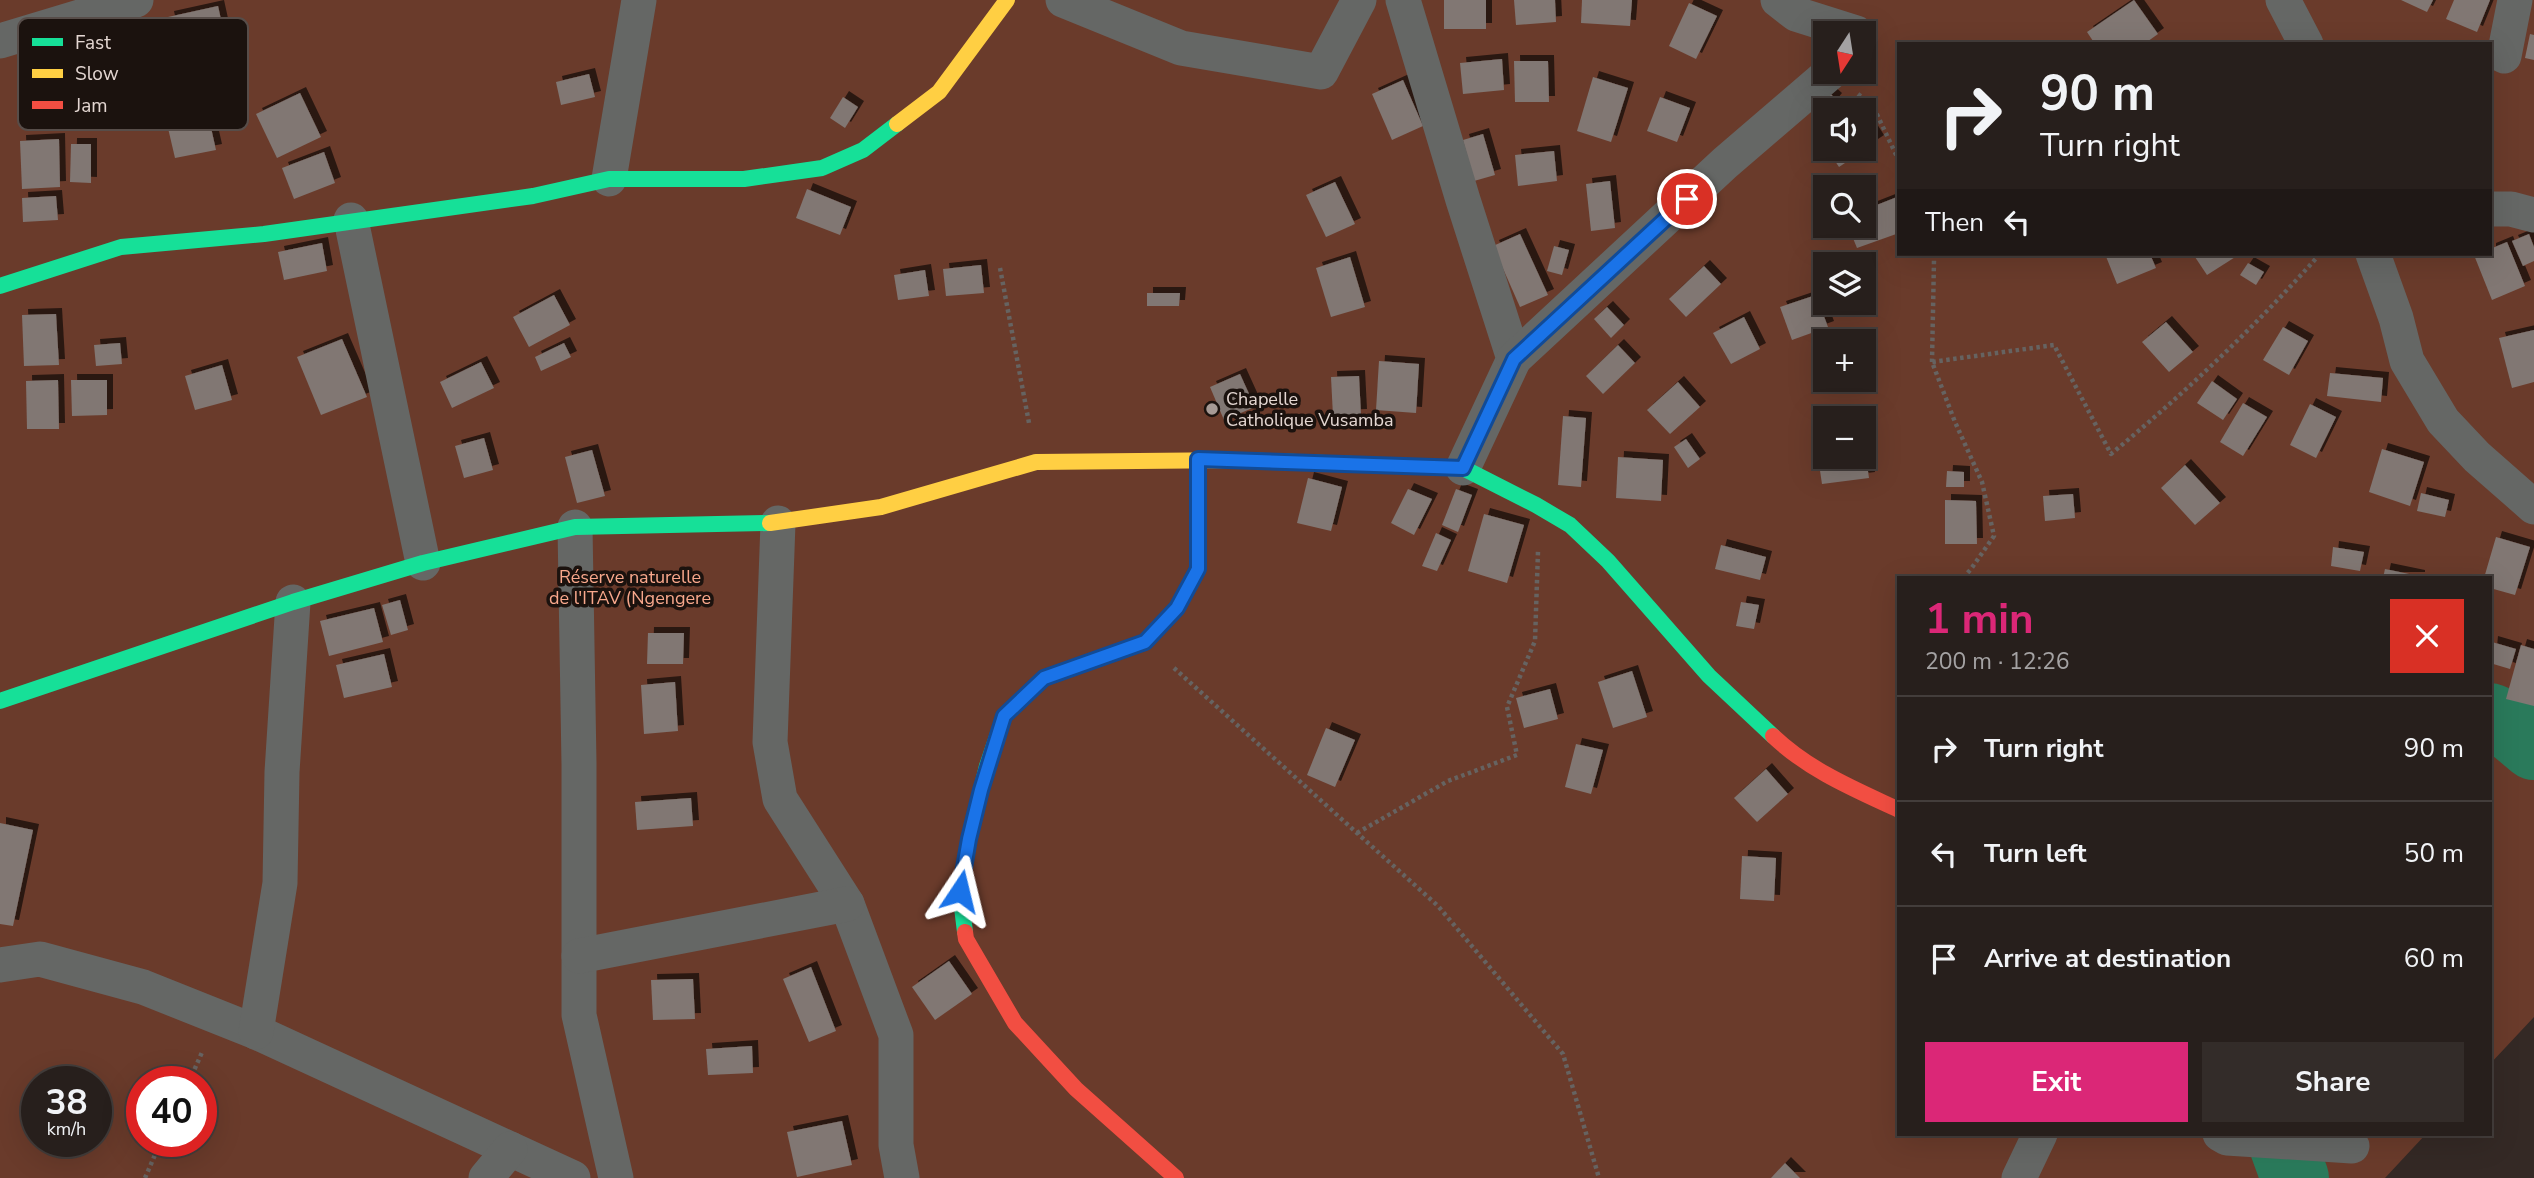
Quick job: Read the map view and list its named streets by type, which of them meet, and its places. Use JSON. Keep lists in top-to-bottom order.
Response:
{
  "parks": ["Réserve naturelle de l'ITAV (Ngengere"],
  "places": ["Chapelle Catholique Vusamba"],
  "legend": ["Fast", "Slow", "Jam"],
  "north": "bottom",
  "page": {
    "map_buttons": ["+", "−"],
    "turn": ["90 m", "Turn right"],
    "then": "Then",
    "heading": ["1 min", "200 m · 12:26"],
    "list": [
      {
        "name": "Turn right",
        "value": "90 m"
      },
      {
        "name": "Turn left",
        "value": "50 m"
      },
      {
        "name": "Arrive at destination",
        "value": "60 m"
      }
    ],
    "buttons": ["Exit", "Share"],
    "speed": "38 km/h",
    "limit": "40"
  }
}
